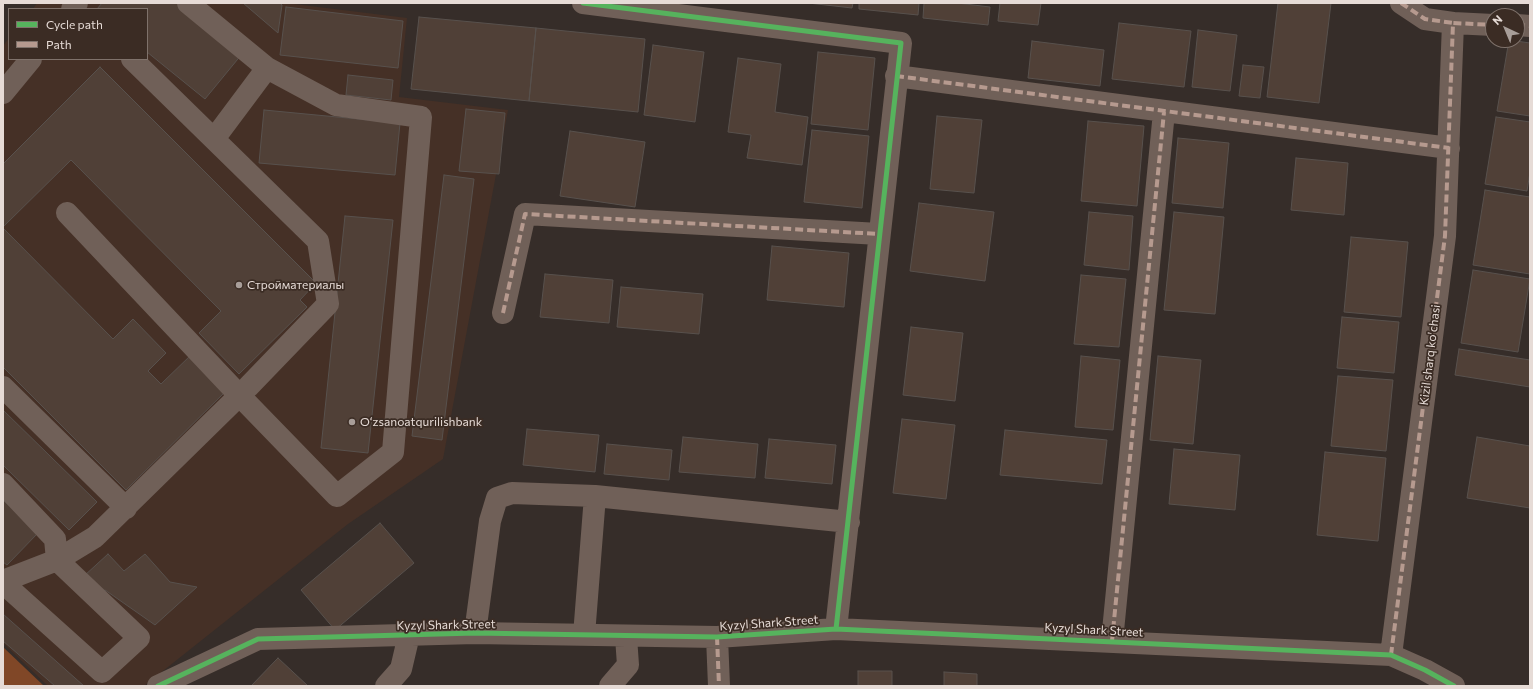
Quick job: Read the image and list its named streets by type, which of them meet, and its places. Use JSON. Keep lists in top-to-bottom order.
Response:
{
  "streets": {
    "street": ["Kizil sharq ko'chasi", "Kyzyl Shark Street"]
  },
  "crossings": [
    ["Kizil sharq ko'chasi", "Kyzyl Shark Street"]
  ],
  "places": ["Стройматериалы", "Oʻzsanoatqurilishbank"],
  "legend": ["Cycle path", "Path"],
  "north": "top left"
}
